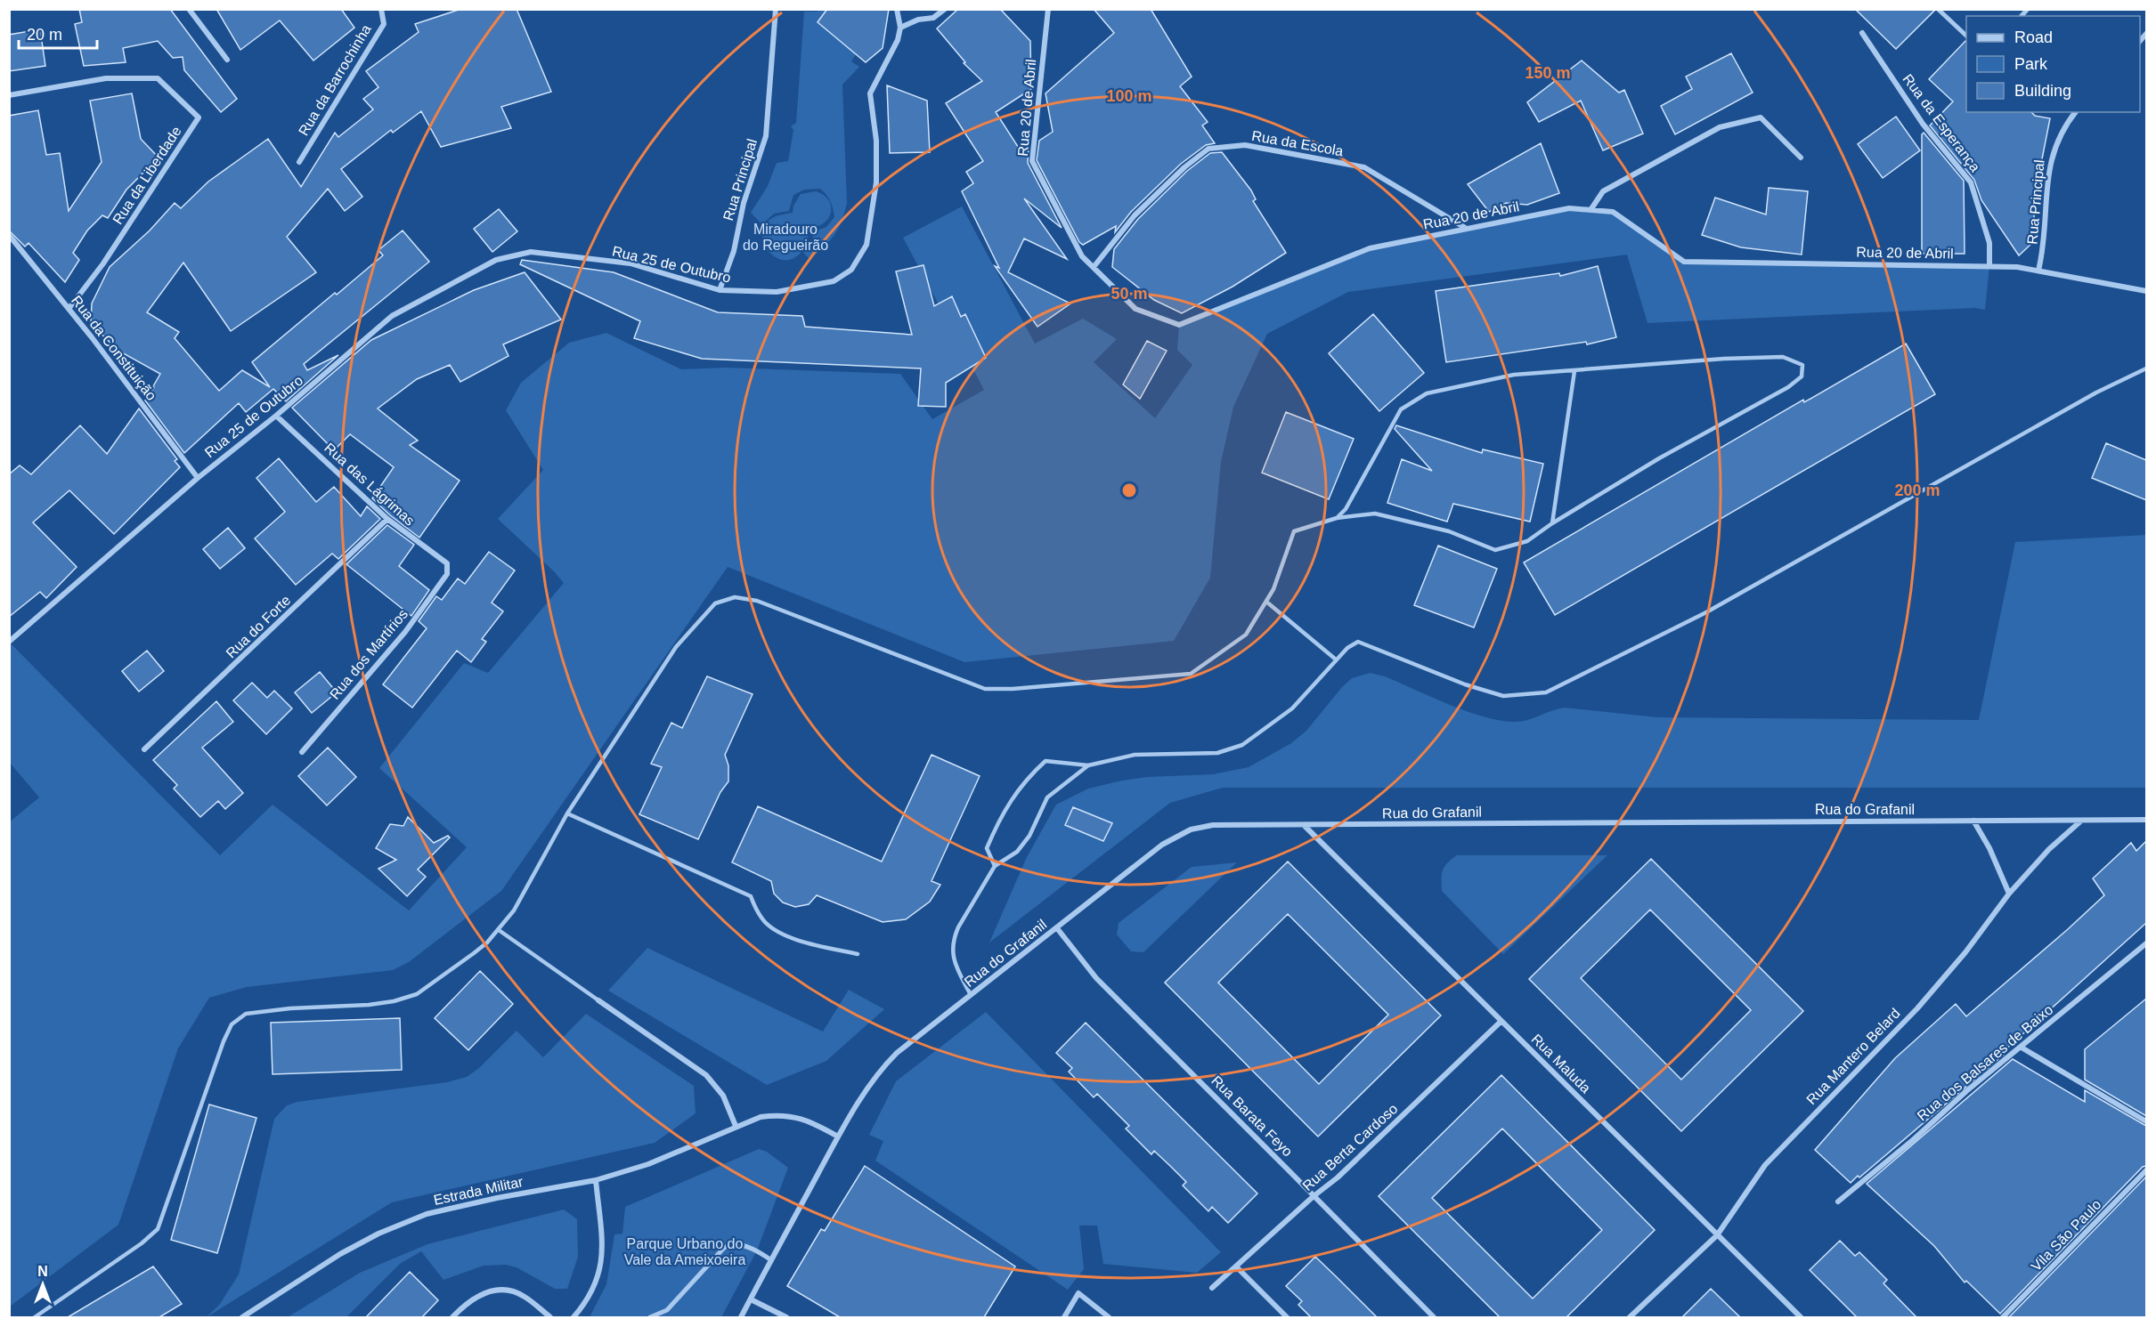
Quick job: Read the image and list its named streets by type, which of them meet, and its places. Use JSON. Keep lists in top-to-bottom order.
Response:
{
  "streets": {
    "street": [
      "Rua da Barrochinha",
      "Rua 20 de Abril",
      "Rua da Esperança",
      "Rua da Escola",
      "Rua da Liberdade",
      "Rua Principal",
      "Rua 25 de Outubro",
      "Rua da Constituição",
      "Rua das Lágrimas",
      "Rua do Forte",
      "Rua dos Martírios",
      "Rua do Grafanil",
      "Rua Mantero Belard",
      "Rua dos Balsares de Baixo",
      "Rua Maluda",
      "Rua Barata Feyo",
      "Rua Berta Cardoso",
      "Estrada Militar",
      "Vila São Paulo"
    ]
  },
  "crossings": [
    ["Rua 20 de Abril", "Rua da Esperança"],
    ["Rua 20 de Abril", "Rua da Escola"],
    ["Rua 20 de Abril", "Rua Principal"],
    ["Rua da Liberdade", "Rua da Constituição"],
    ["Rua Principal", "Rua 25 de Outubro"],
    ["Rua 25 de Outubro", "Rua da Constituição"],
    ["Rua 25 de Outubro", "Rua das Lágrimas"],
    ["Rua das Lágrimas", "Rua do Forte"],
    ["Rua das Lágrimas", "Rua dos Martírios"],
    ["Rua do Grafanil", "Rua Mantero Belard"],
    ["Rua do Grafanil", "Rua Maluda"],
    ["Rua do Grafanil", "Rua Barata Feyo"],
    ["Rua do Grafanil", "Estrada Militar"],
    ["Rua Mantero Belard", "Rua Maluda"],
    ["Rua Maluda", "Rua Berta Cardoso"],
    ["Rua Barata Feyo", "Rua Berta Cardoso"]
  ],
  "parks": ["Miradouro do Regueirão", "Parque Urbano do Vale da Ameixoeira"],
  "legend": ["Road", "Park", "Building"],
  "scale_bar": "20 m",
  "north": "top",
  "rings": [
    "150 m",
    "100 m",
    "50 m",
    "200 m"
  ]
}
